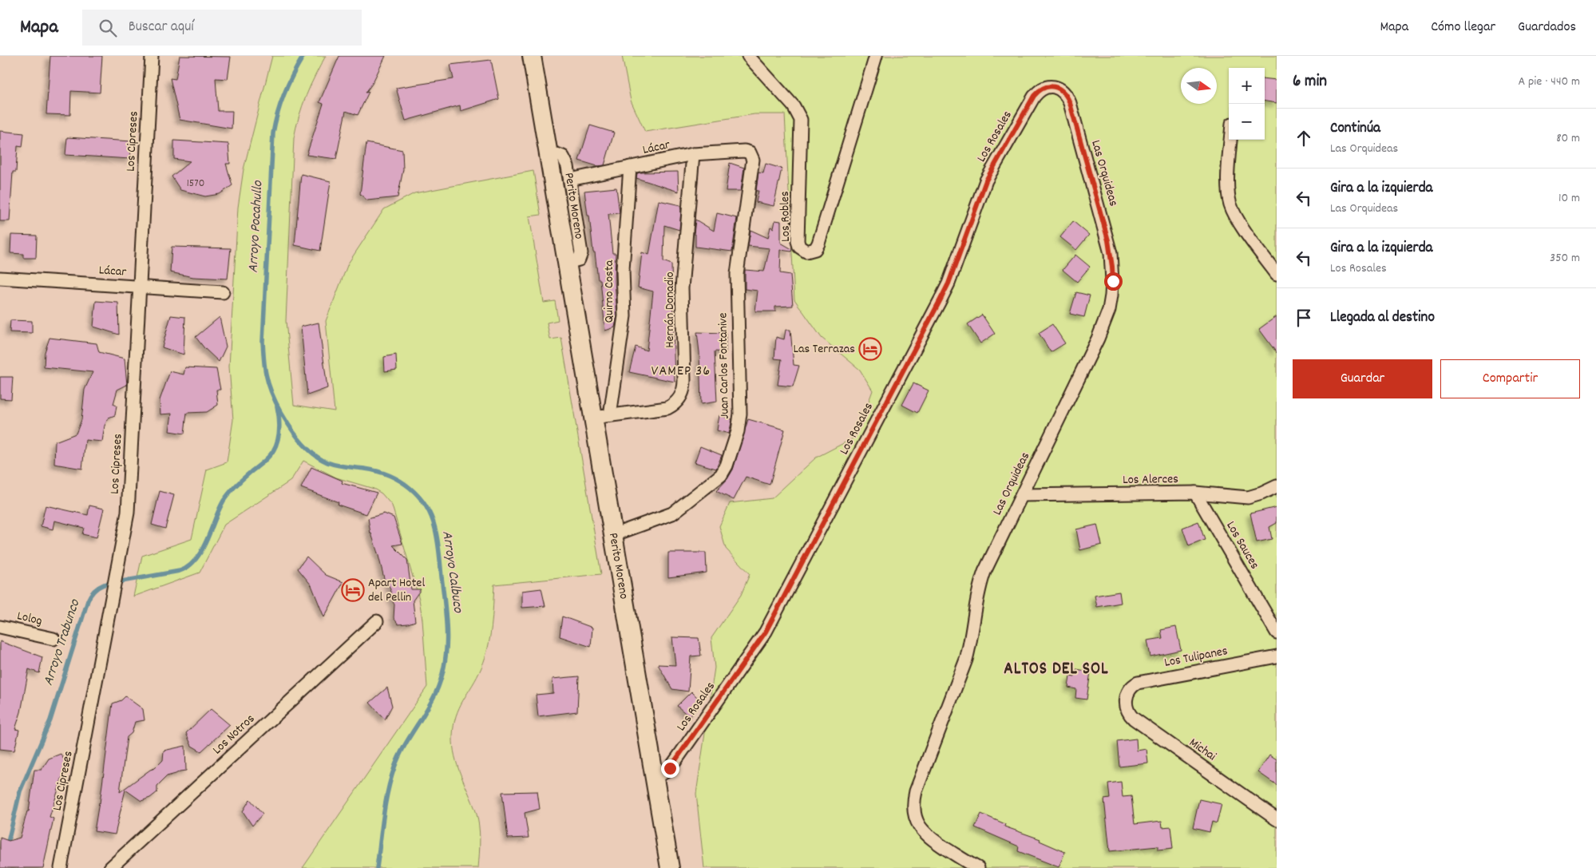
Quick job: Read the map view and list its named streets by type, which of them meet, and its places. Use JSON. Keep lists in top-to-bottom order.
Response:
{
  "streets": {
    "main road": ["Perito Moreno"],
    "street": [
      "Los Rosales",
      "Los Cipreses",
      "Lácar",
      "Las Orquideas",
      "Los Robles",
      "Quirno Costa",
      "Hernán Donadio",
      "Juan Carlos Fontanive",
      "Los Alerces",
      "Los Sauces",
      "Lolog",
      "Los Tulipanes",
      "Los Notros",
      "Michai"
    ]
  },
  "crossings": [
    ["Los Rosales", "Las Orquideas"],
    ["Los Rosales", "Perito Moreno"],
    ["Los Cipreses", "Lácar"],
    ["Lácar", "Perito Moreno"],
    ["Lácar", "Quirno Costa"],
    ["Lácar", "Hernán Donadio"],
    ["Lácar", "Juan Carlos Fontanive"],
    ["Las Orquideas", "Los Alerces"],
    ["Perito Moreno", "Quirno Costa"],
    ["Perito Moreno", "Hernán Donadio"],
    ["Perito Moreno", "Juan Carlos Fontanive"],
    ["Quirno Costa", "Hernán Donadio"],
    ["Los Alerces", "Los Sauces"],
    ["Los Tulipanes", "Michai"]
  ],
  "districts": ["VAMEP 36", "ALTOS DEL SOL"],
  "water": ["Arroyo Pocahullo", "Arroyo Calbuco", "Arroyo Trabunco"],
  "places": {
    "hotel": ["Las Terrazas", "Apart Hotel del Pellin"]
  },
  "house_numbers": ["1570"],
  "north": "right",
  "page": {
    "header": "Mapa",
    "search": "Buscar aquí",
    "nav": ["Mapa", "Cómo llegar", "Guardados"],
    "heading": ["6 min", "A pie · 440 m"],
    "map_buttons": ["+", "−"],
    "list": [
      ["Continúa", "Las Orquideas", "80 m"],
      ["Gira a la izquierda", "Las Orquideas", "10 m"],
      ["Gira a la izquierda", "Los Rosales", "350 m"],
      "Llegada al destino"
    ],
    "buttons": ["Guardar", "Compartir"]
  }
}
